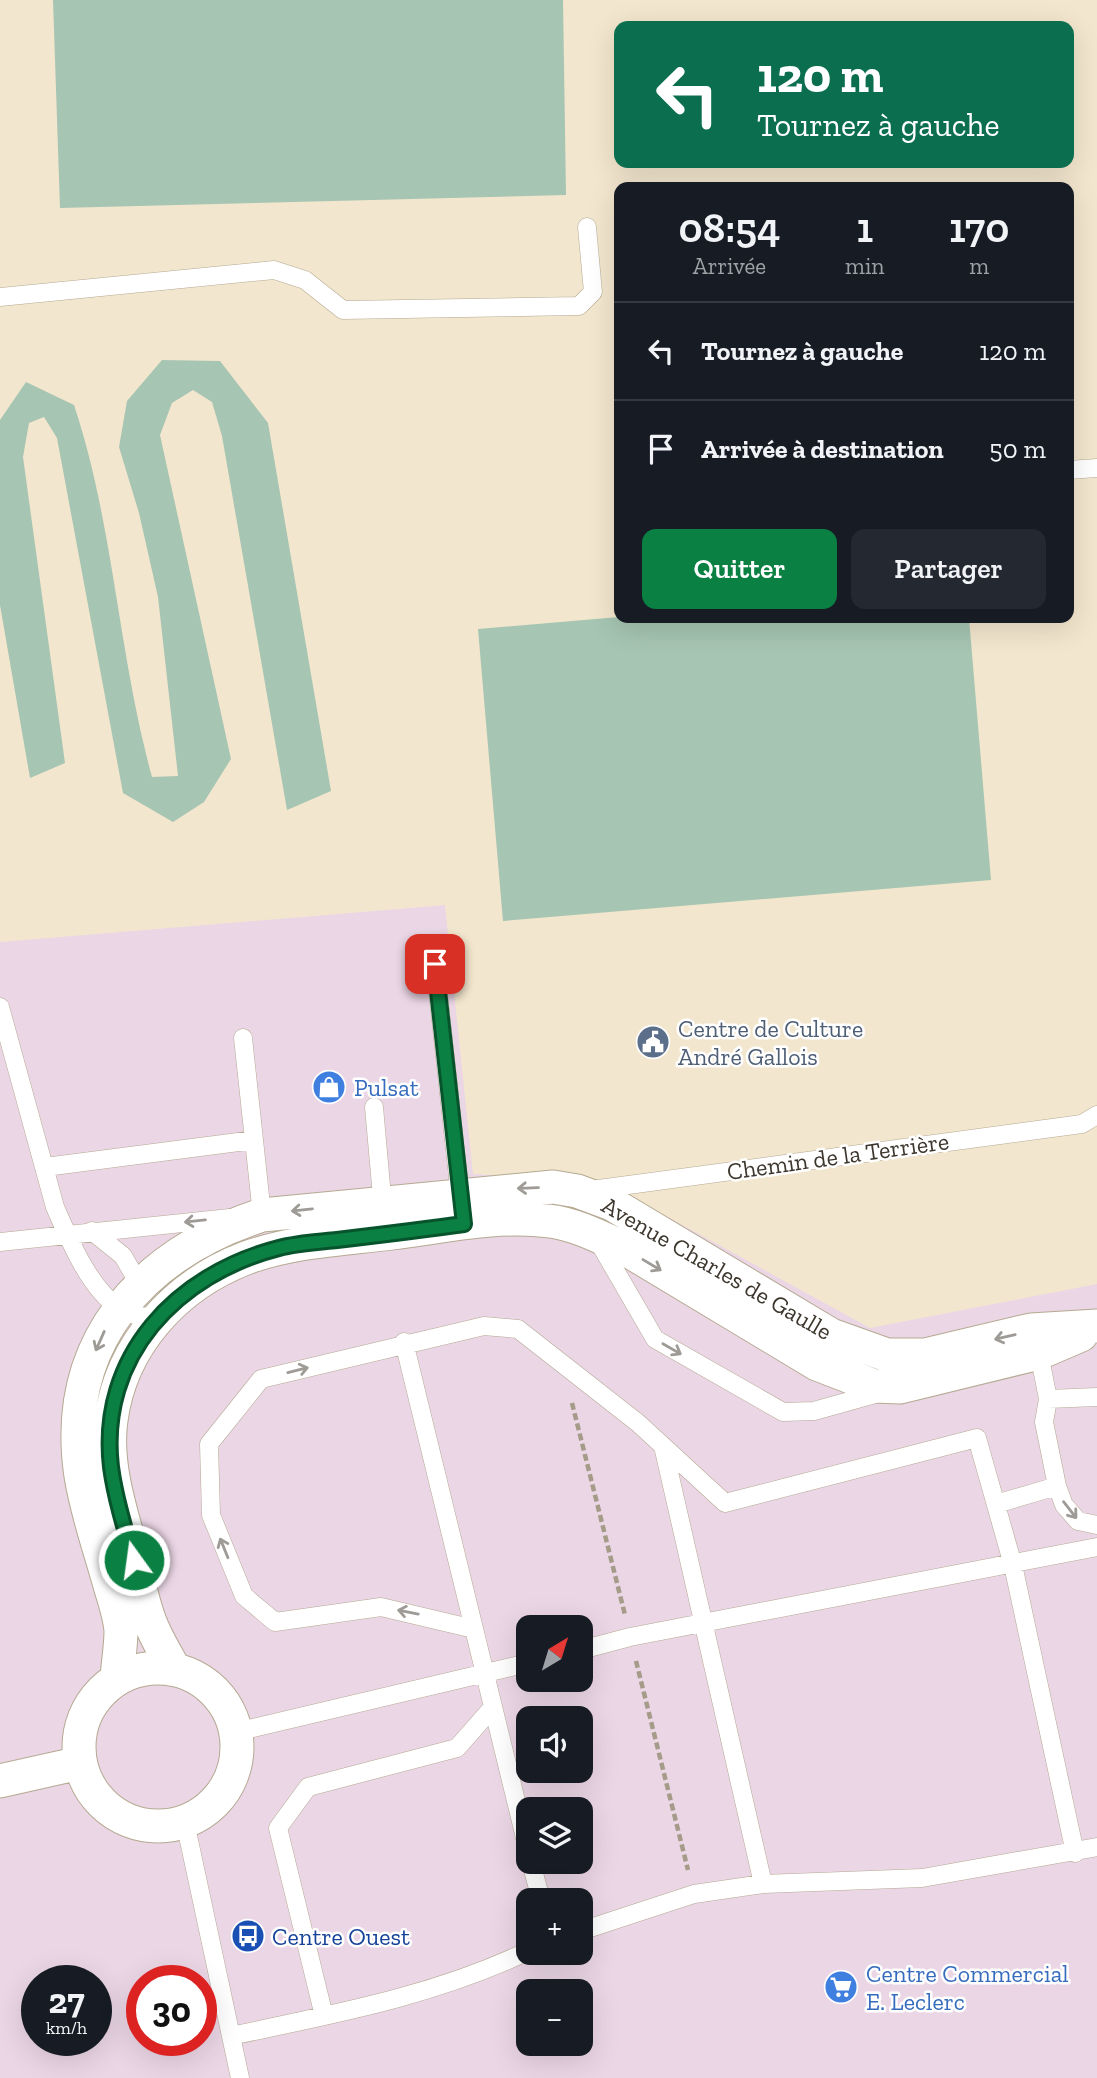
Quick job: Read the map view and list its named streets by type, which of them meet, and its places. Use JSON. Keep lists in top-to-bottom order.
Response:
{
  "streets": {
    "street": ["Avenue Charles de Gaulle"],
    "lane": ["Chemin de la Terrière"]
  },
  "crossings": [
    ["Chemin de la Terrière", "Avenue Charles de Gaulle"]
  ],
  "places": {
    "public building": ["Centre de Culture André Gallois"],
    "shop": ["Pulsat"],
    "bus stop": ["Centre Ouest"],
    "supermarket": ["Centre Commercial E. Leclerc"]
  },
  "north": "top right",
  "page": {
    "turn": ["120 m", "Tournez à gauche"],
    "eta": [
      "08:54",
      "Arrivée",
      "1",
      "min",
      "170",
      "m"
    ],
    "list": [
      {
        "name": "Tournez à gauche",
        "value": "120 m"
      },
      {
        "name": "Arrivée à destination",
        "value": "50 m"
      }
    ],
    "buttons": ["Quitter", "Partager"],
    "map_buttons": ["+", "−"],
    "speed": "27 km/h",
    "limit": "30"
  }
}
